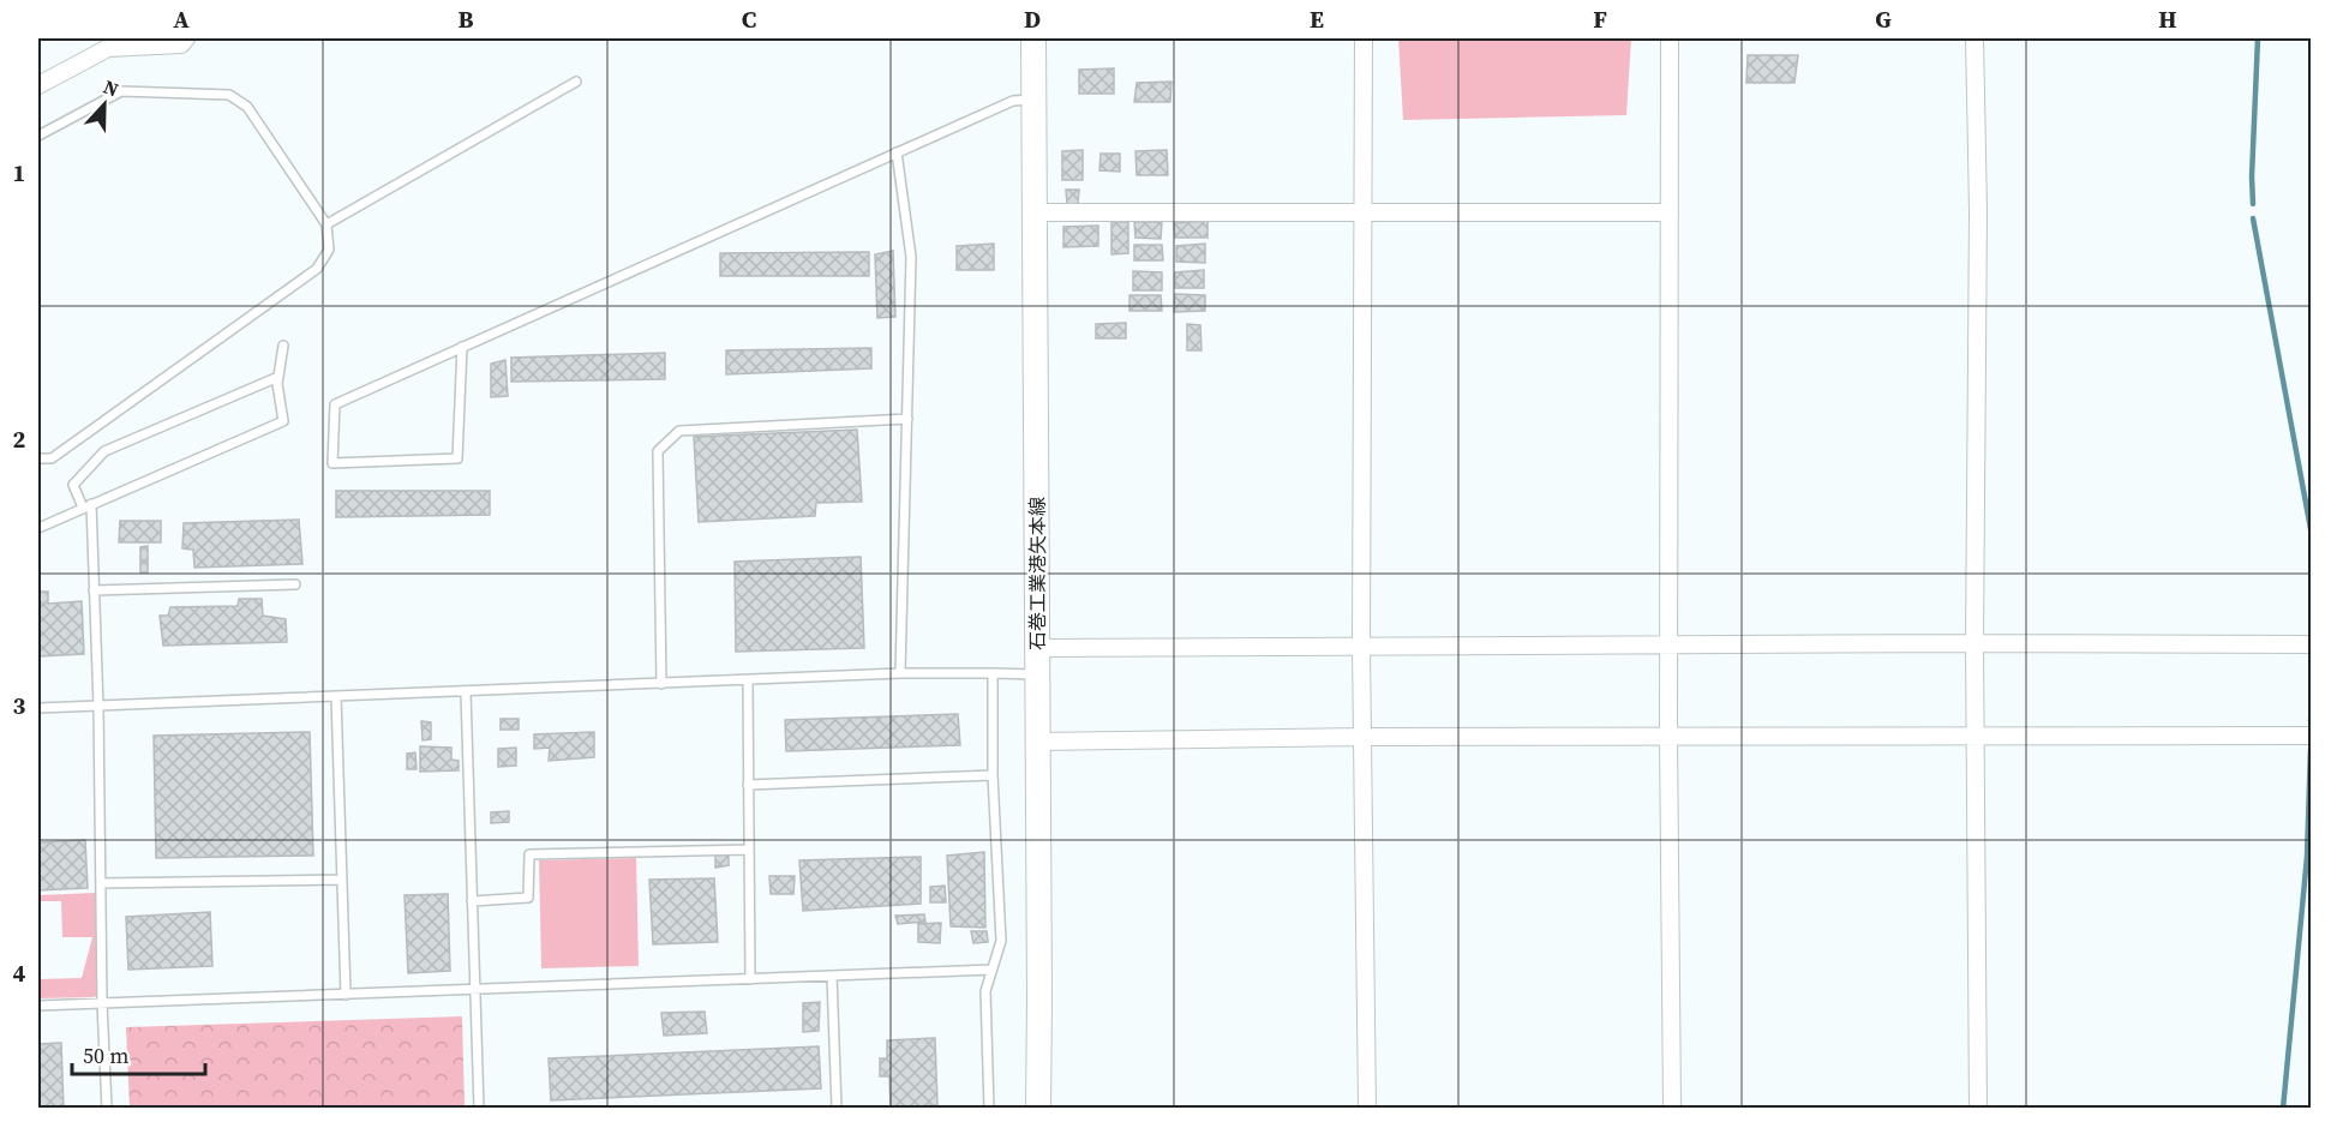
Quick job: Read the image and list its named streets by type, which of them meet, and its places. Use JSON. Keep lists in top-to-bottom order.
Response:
{
  "streets": {
    "main road": ["石巻工業港矢本線"]
  },
  "scale_bar": "50 m",
  "north": "top",
  "grid": {
    "columns": [
      "A",
      "B",
      "C",
      "D",
      "E",
      "F",
      "G",
      "H"
    ],
    "rows": [
      "1",
      "2",
      "3",
      "4"
    ]
  }
}
